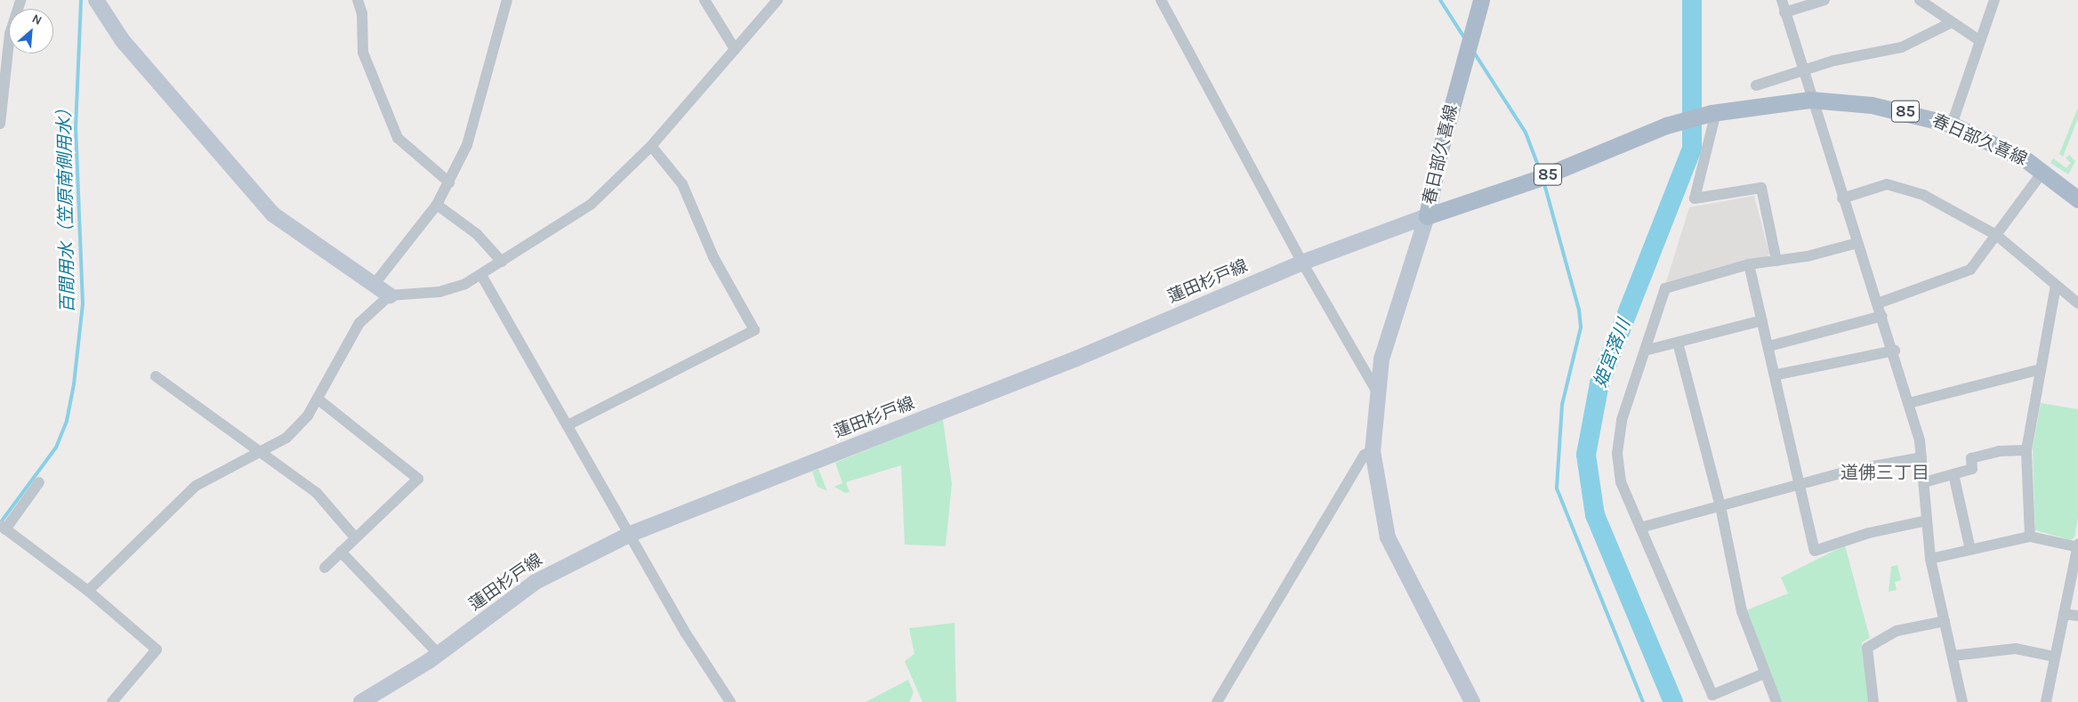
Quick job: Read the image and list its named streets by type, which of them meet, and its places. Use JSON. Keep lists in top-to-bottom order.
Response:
{
  "streets": {
    "main road": ["85", "春日部久喜線", "蓮田杉戸線"]
  },
  "crossings": [
    ["春日部久喜線", "蓮田杉戸線"]
  ],
  "districts": ["道佛三丁目"],
  "water": ["百間用水（笠原南側用水）", "姫宮落川"],
  "north": "top right"
}
